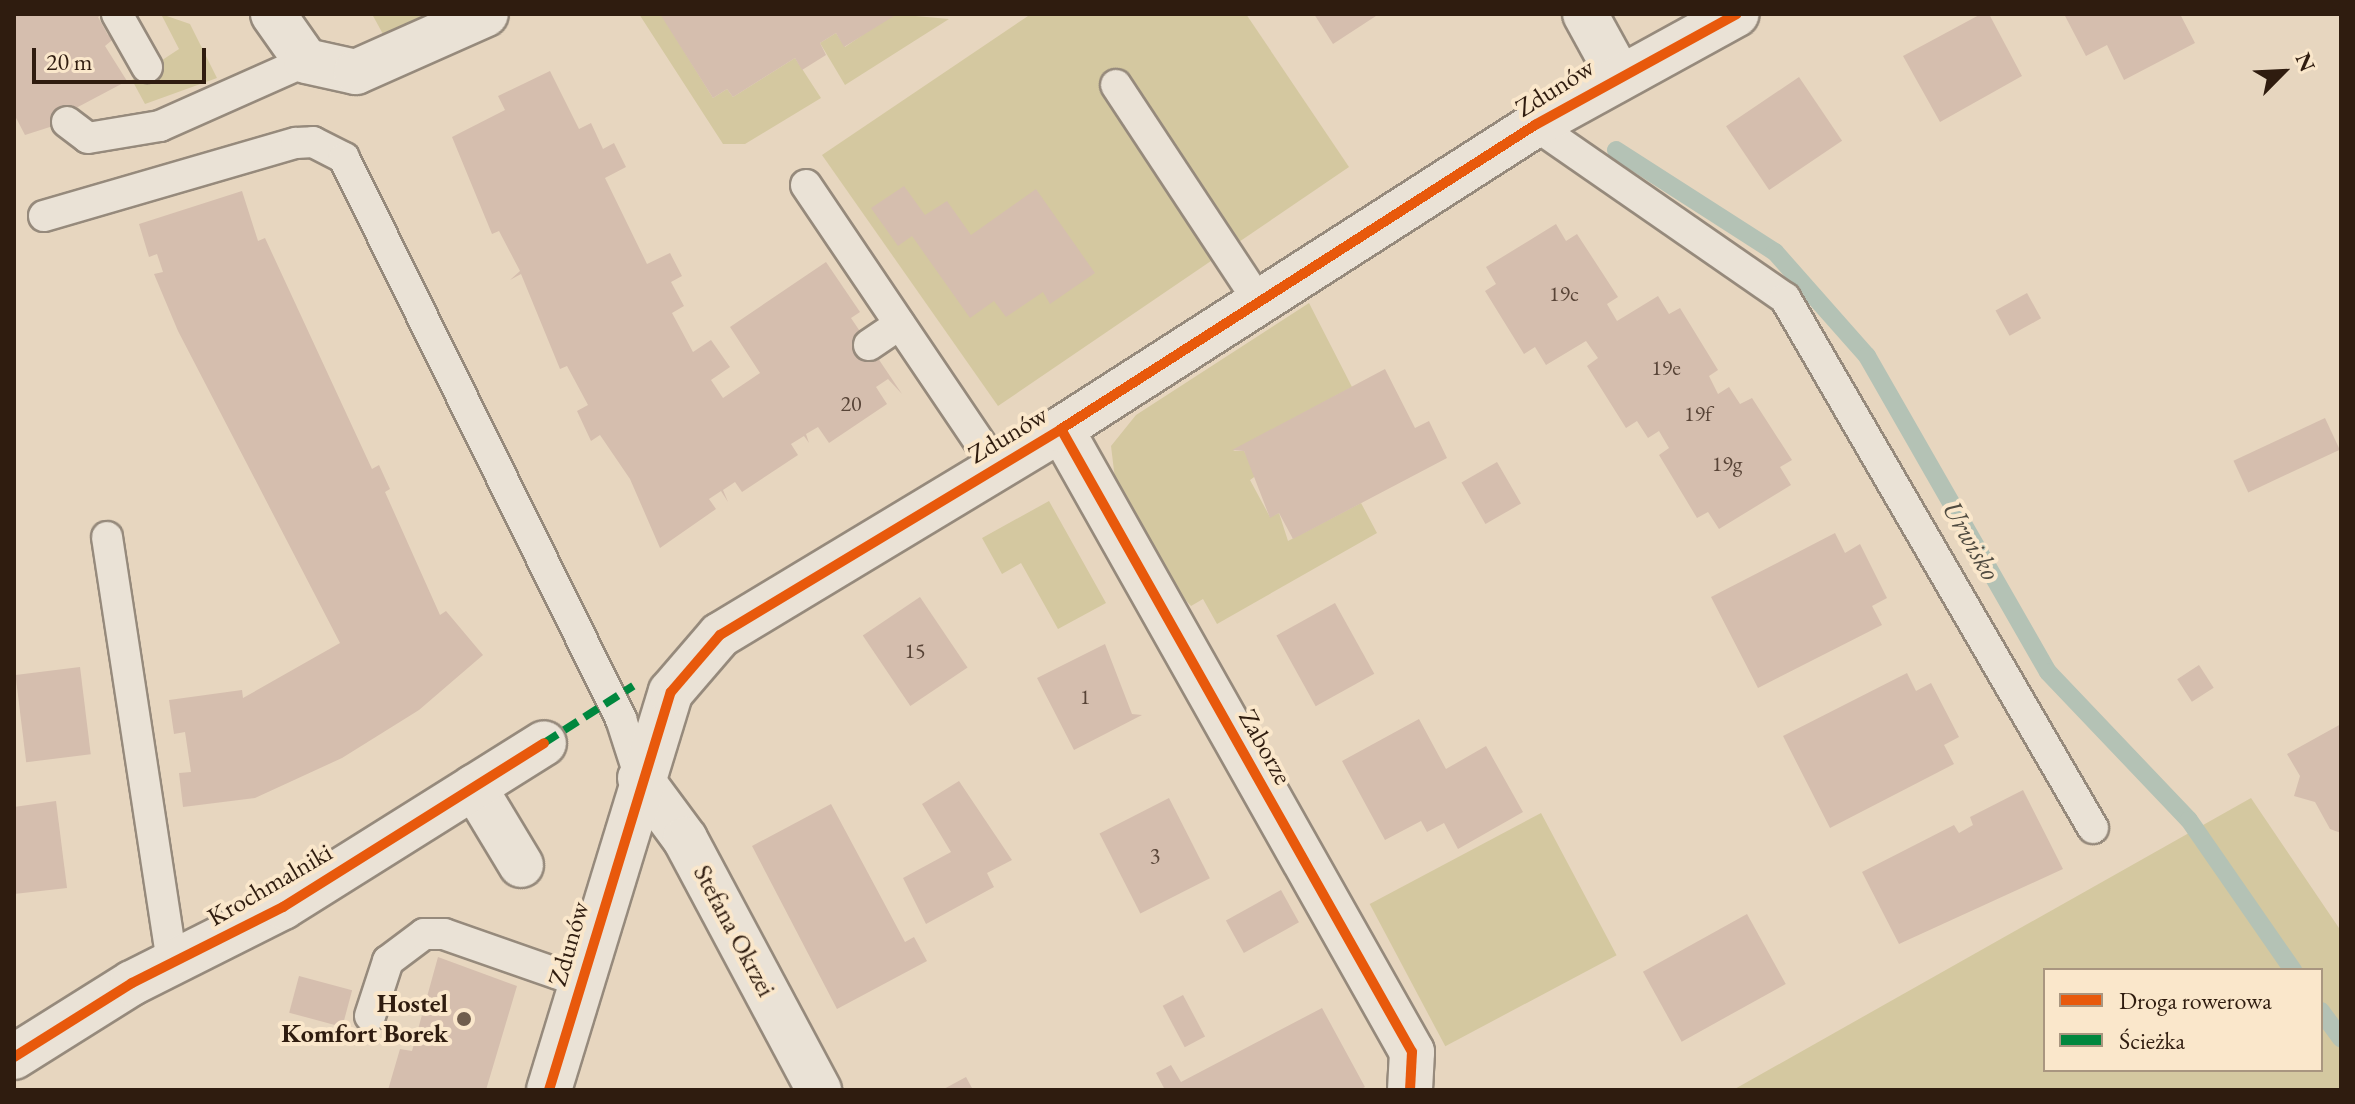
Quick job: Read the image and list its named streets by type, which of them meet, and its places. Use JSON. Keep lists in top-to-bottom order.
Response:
{
  "streets": {
    "street": [
      "Zdunów",
      "Zaborze",
      "Krochmalniki",
      "Stefana Okrzei"
    ]
  },
  "crossings": [
    ["Zdunów", "Zaborze"],
    ["Zdunów", "Stefana Okrzei"]
  ],
  "water": ["Urwisko"],
  "places": ["Hostel Komfort Borek"],
  "house_numbers": [
    "19c",
    "19e",
    "20",
    "19f",
    "19g",
    "15",
    "1",
    "3"
  ],
  "legend": ["Droga rowerowa", "Ścieżka"],
  "scale_bar": "20 m",
  "north": "top right"
}
